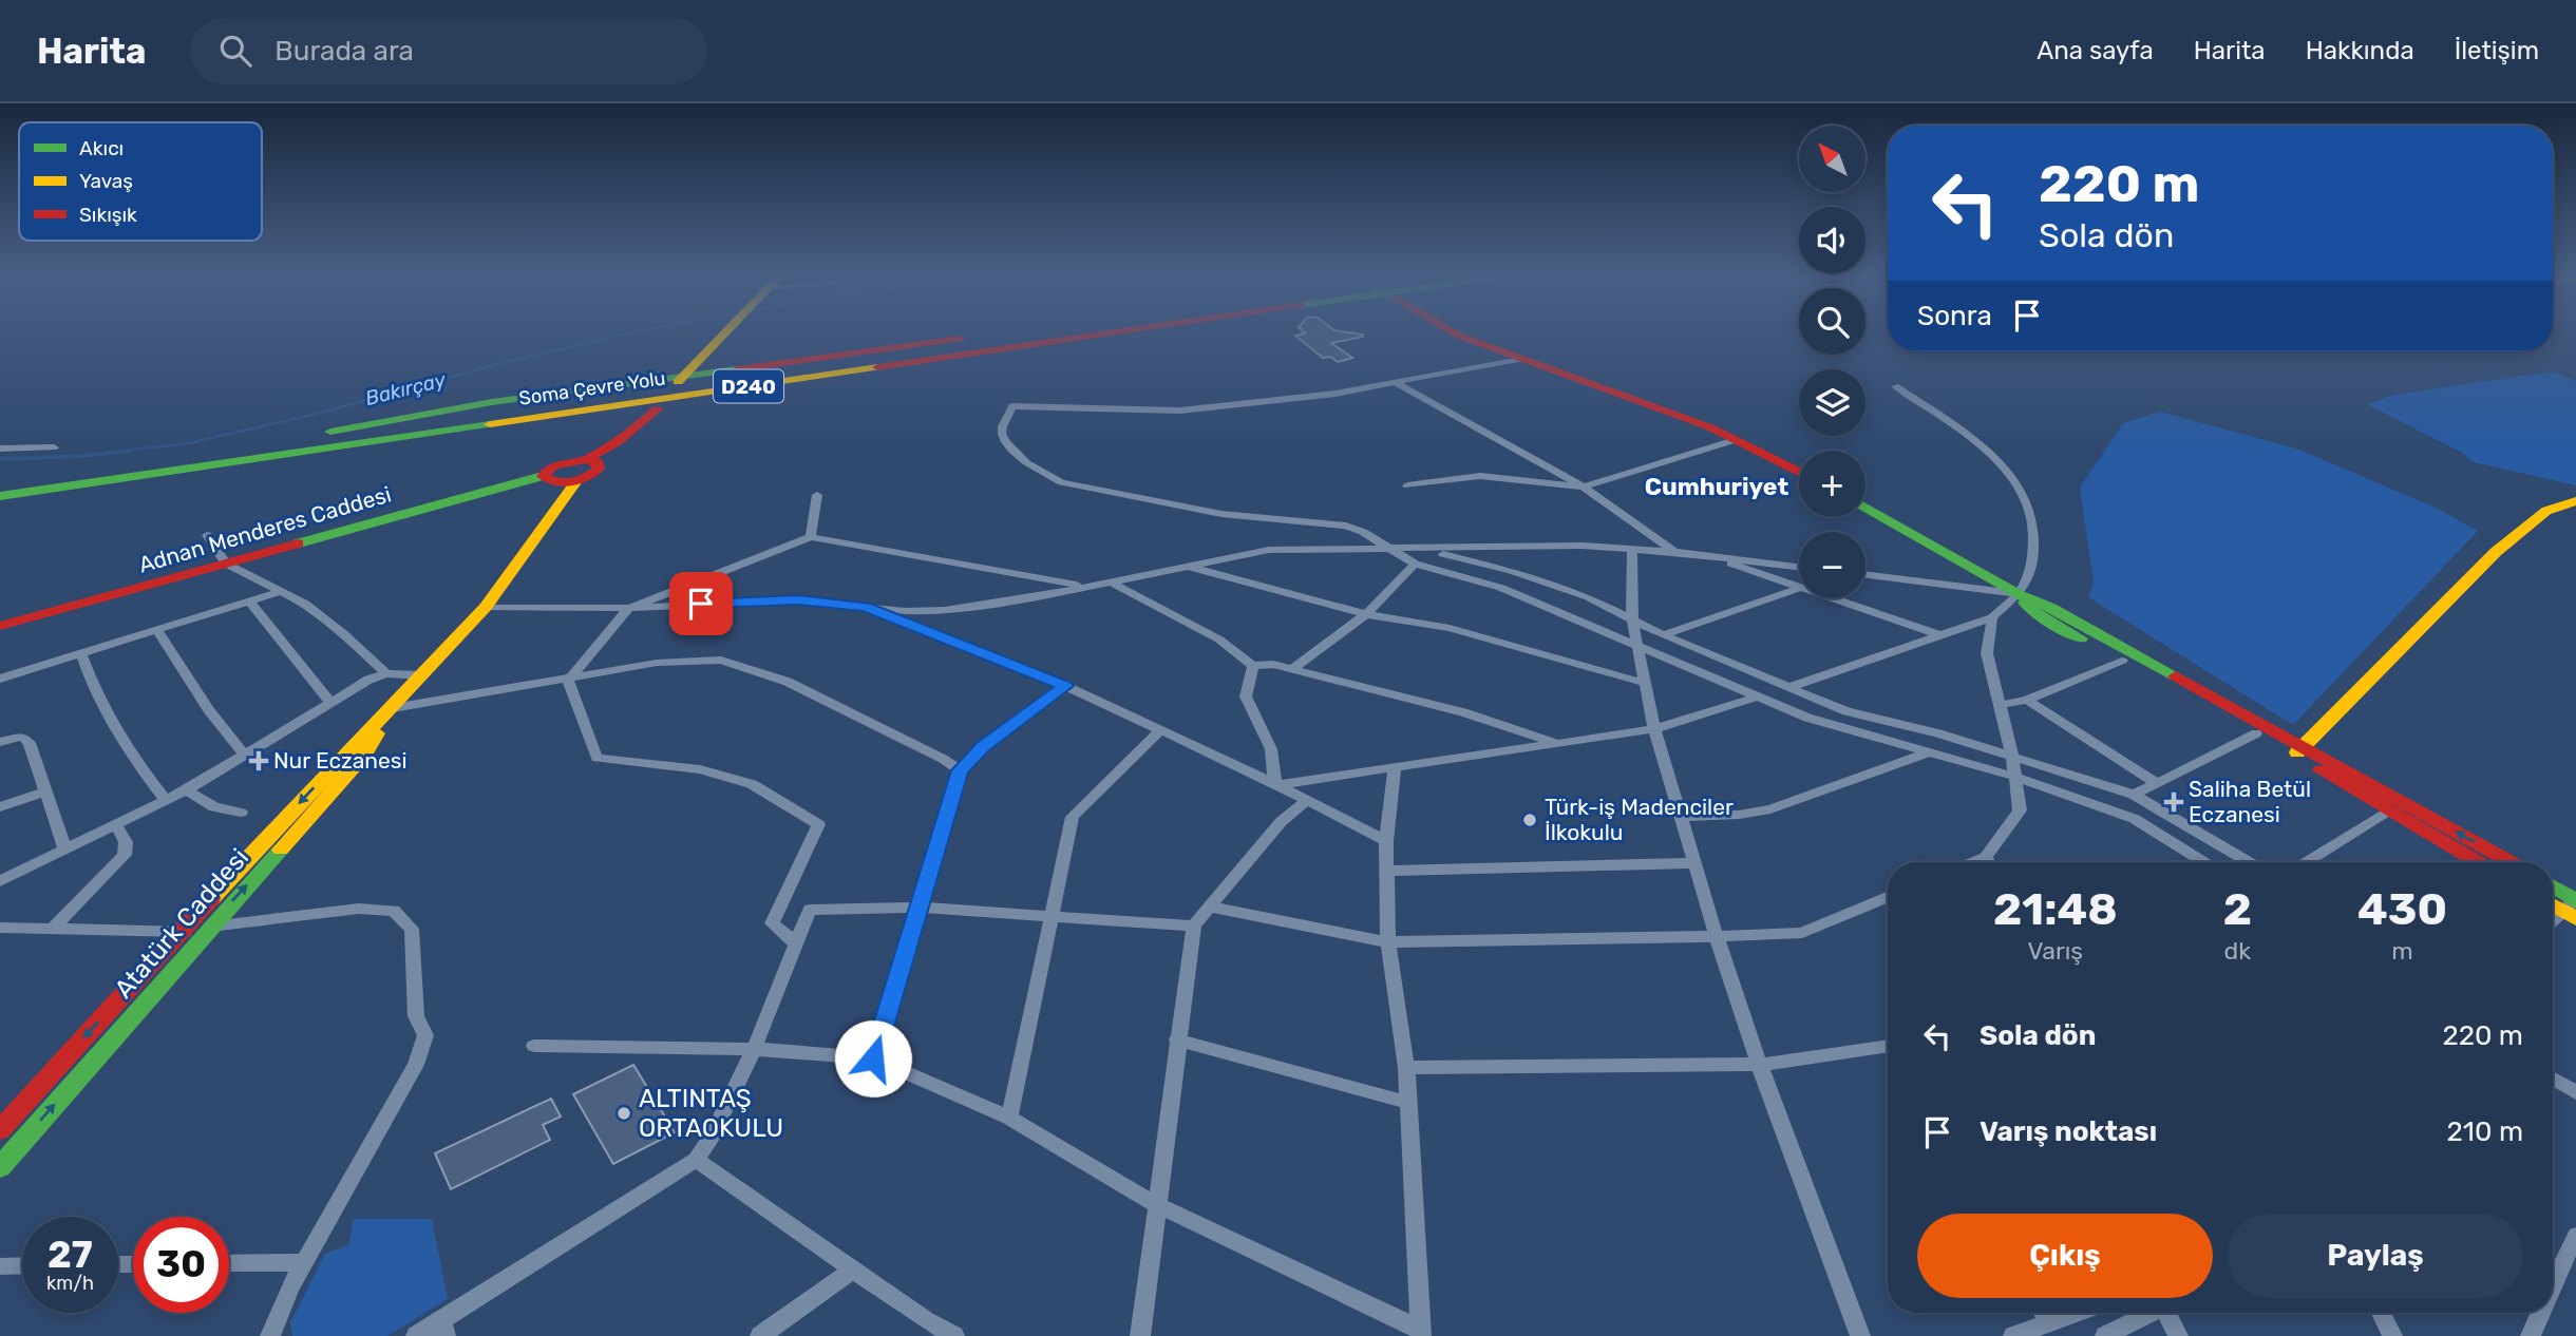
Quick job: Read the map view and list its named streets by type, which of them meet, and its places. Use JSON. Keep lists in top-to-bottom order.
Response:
{
  "streets": {
    "main road": [
      "D240",
      "Soma Çevre Yolu",
      "Adnan Menderes Caddesi",
      "Atatürk Caddesi"
    ]
  },
  "districts": ["Cumhuriyet"],
  "water": ["Bakırçay"],
  "places": {
    "health": ["Nur Eczanesi", "Saliha Betül Eczanesi"],
    "other": ["Türk-iş Madenciler İlkokulu", "ALTINTAŞ ORTAOKULU"]
  },
  "legend": ["Akıcı", "Yavaş", "Sıkışık"],
  "north": "top left",
  "page": {
    "header": "Harita",
    "search": "Burada ara",
    "nav": [
      "Ana sayfa",
      "Harita",
      "Hakkında",
      "İletişim"
    ],
    "map_buttons": ["+", "−"],
    "turn": ["220 m", "Sola dön"],
    "then": "Sonra",
    "eta": [
      "21:48",
      "Varış",
      "2",
      "dk",
      "430",
      "m"
    ],
    "list": [
      {
        "name": "Sola dön",
        "value": "220 m"
      },
      {
        "name": "Varış noktası",
        "value": "210 m"
      }
    ],
    "buttons": ["Çıkış", "Paylaş"],
    "speed": "27 km/h",
    "limit": "30"
  }
}
